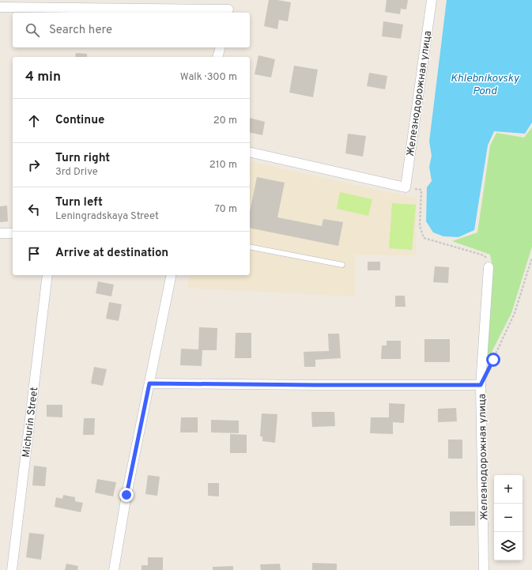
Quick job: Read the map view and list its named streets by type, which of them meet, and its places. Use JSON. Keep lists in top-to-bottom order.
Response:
{
  "streets": {
    "street": ["Железнодорожная улица", "Michurin Street"]
  },
  "water": ["Khlebnikovsky Pond"],
  "page": {
    "search": "Search here",
    "heading": ["4 min", "Walk · 300 m"],
    "list": [
      ["Continue", "20 m"],
      ["Turn right", "3rd Drive", "210 m"],
      ["Turn left", "Leningradskaya Street", "70 m"],
      "Arrive at destination"
    ],
    "map_buttons": ["+", "−"]
  }
}
